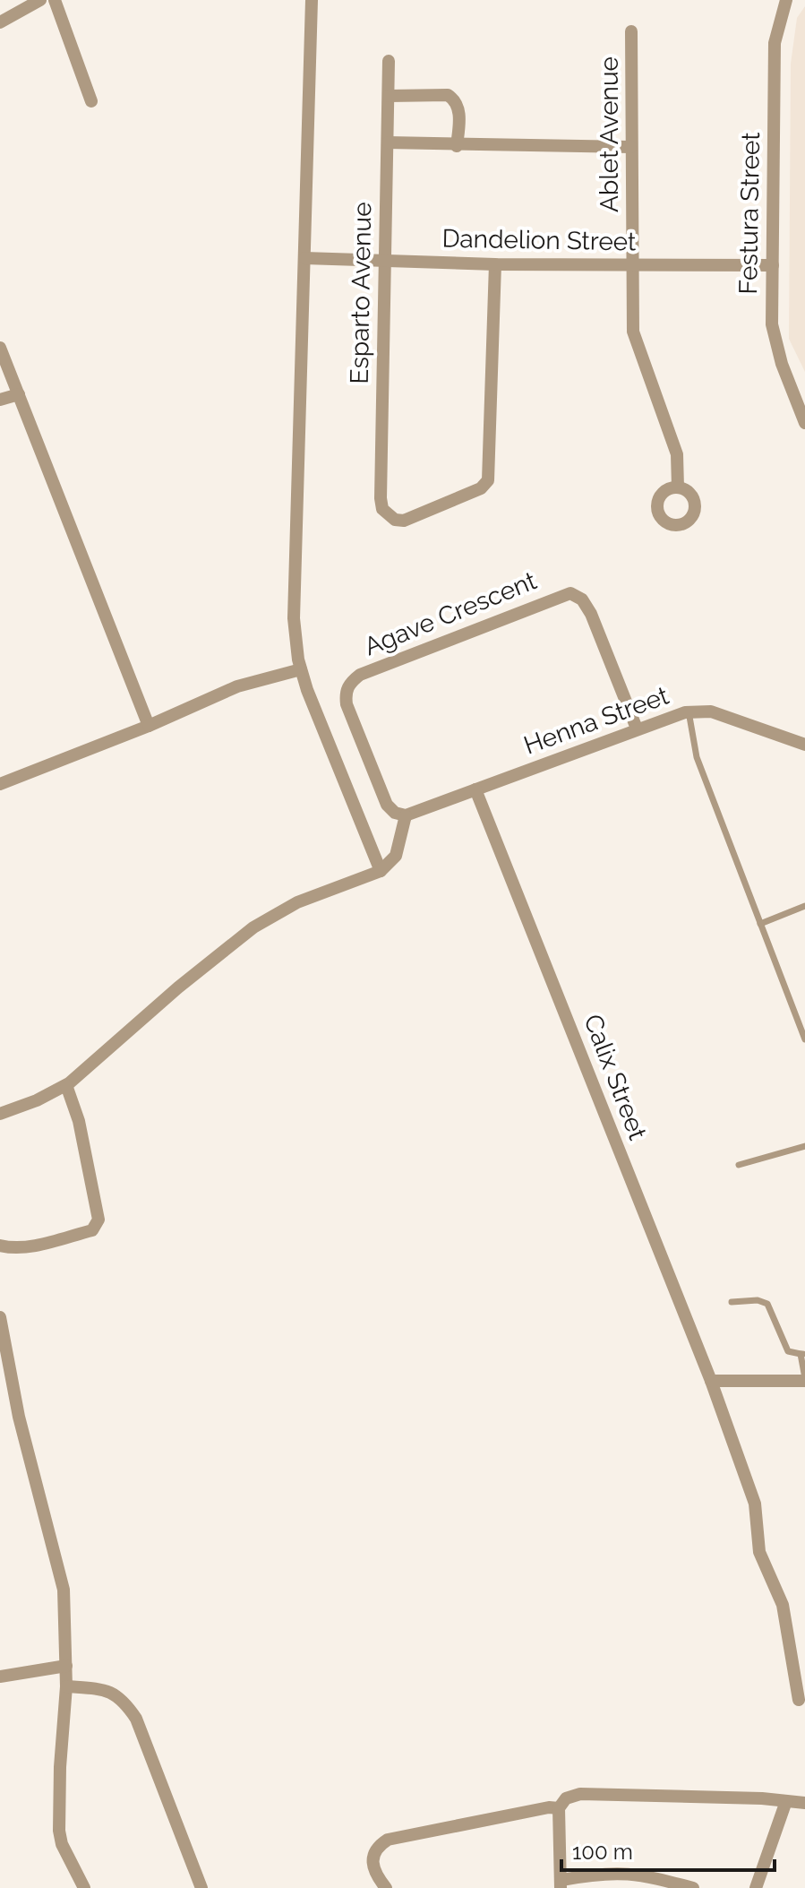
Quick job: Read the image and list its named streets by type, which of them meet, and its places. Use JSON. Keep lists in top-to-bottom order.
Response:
{
  "streets": {
    "street": [
      "Ablet Avenue",
      "Festura Street",
      "Dandelion Street",
      "Esparto Avenue",
      "Agave Crescent",
      "Henna Street",
      "Calix Street"
    ]
  },
  "crossings": [
    ["Ablet Avenue", "Dandelion Street"],
    ["Festura Street", "Dandelion Street"],
    ["Dandelion Street", "Esparto Avenue"],
    ["Agave Crescent", "Henna Street"],
    ["Henna Street", "Calix Street"]
  ],
  "scale_bar": "100 m"
}
